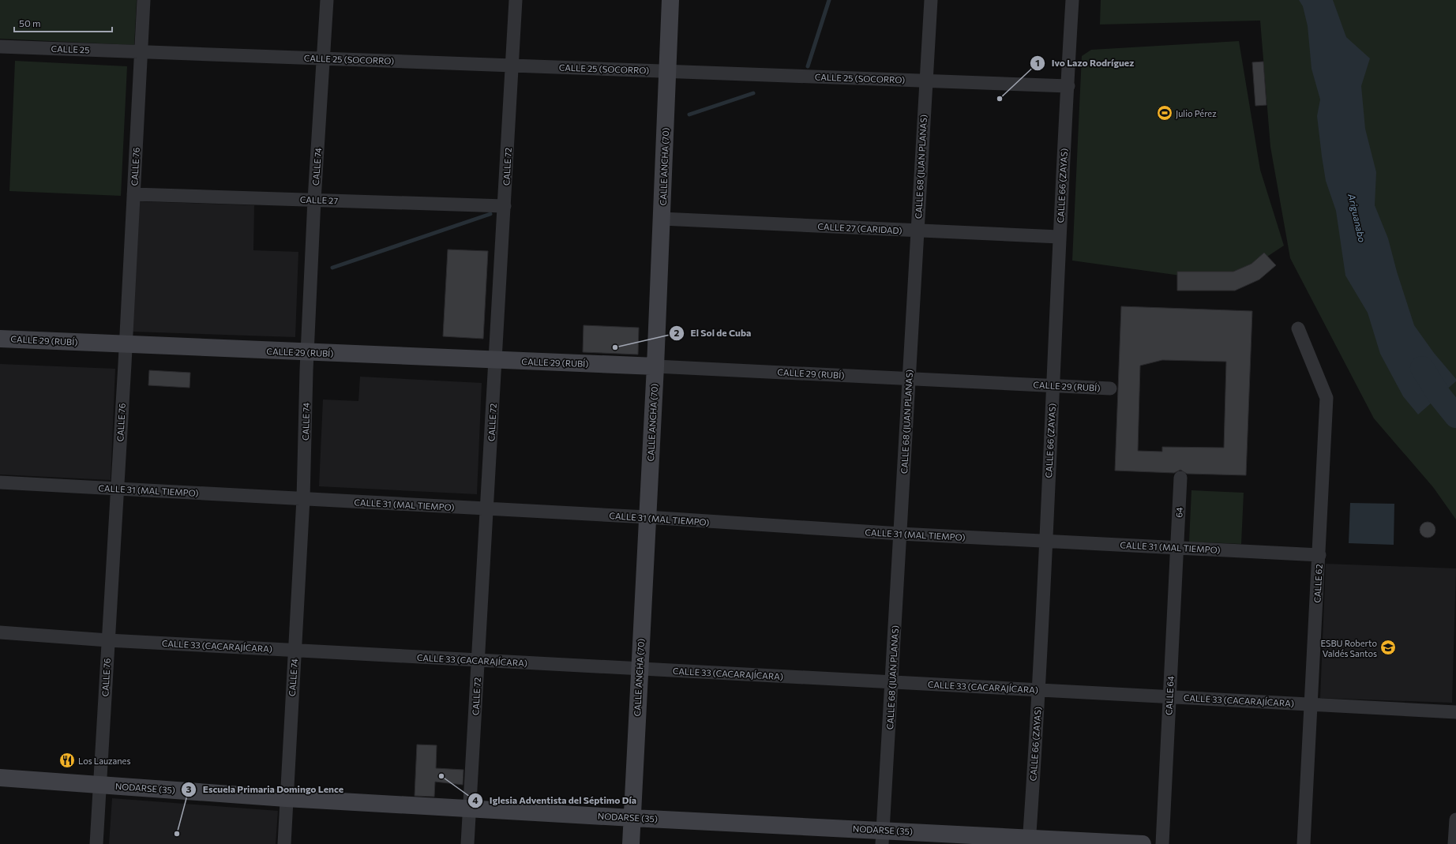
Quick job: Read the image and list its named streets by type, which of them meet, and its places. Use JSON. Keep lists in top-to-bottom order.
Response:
{
  "streets": {
    "main road": ["CALLE ANCHA (70)", "CALLE 29 (RUBÍ)", "NODARSE (35)"],
    "street": [
      "CALLE 25",
      "CALLE 25 (SOCORRO)",
      "CALLE 76",
      "CALLE 74",
      "CALLE 72",
      "CALLE 68 (JUAN PLANAS)",
      "CALLE 66 (ZAYAS)",
      "CALLE 27",
      "CALLE 27 (CARIDAD)",
      "CALLE 31 (MAL TIEMPO)",
      "64",
      "CALLE 62",
      "CALLE 33 (CACARAJÍCARA)",
      "CALLE 64"
    ]
  },
  "crossings": [
    ["CALLE 25", "CALLE 25 (SOCORRO)"],
    ["CALLE 25", "CALLE 76"],
    ["CALLE 25 (SOCORRO)", "CALLE 76"],
    ["CALLE 25 (SOCORRO)", "CALLE 74"],
    ["CALLE 25 (SOCORRO)", "CALLE 72"],
    ["CALLE 25 (SOCORRO)", "CALLE ANCHA (70)"],
    ["CALLE 25 (SOCORRO)", "CALLE 68 (JUAN PLANAS)"],
    ["CALLE 25 (SOCORRO)", "CALLE 66 (ZAYAS)"],
    ["CALLE 76", "CALLE 27"],
    ["CALLE 76", "CALLE 29 (RUBÍ)"],
    ["CALLE 76", "CALLE 31 (MAL TIEMPO)"],
    ["CALLE 76", "CALLE 33 (CACARAJÍCARA)"],
    ["CALLE 76", "NODARSE (35)"],
    ["CALLE 74", "CALLE 27"],
    ["CALLE 74", "CALLE 29 (RUBÍ)"],
    ["CALLE 74", "CALLE 31 (MAL TIEMPO)"],
    ["CALLE 74", "CALLE 33 (CACARAJÍCARA)"],
    ["CALLE 74", "NODARSE (35)"],
    ["CALLE 72", "CALLE 27"],
    ["CALLE 72", "CALLE 29 (RUBÍ)"],
    ["CALLE 72", "CALLE 31 (MAL TIEMPO)"],
    ["CALLE 72", "CALLE 33 (CACARAJÍCARA)"],
    ["CALLE 72", "NODARSE (35)"],
    ["CALLE ANCHA (70)", "CALLE 27 (CARIDAD)"],
    ["CALLE ANCHA (70)", "CALLE 29 (RUBÍ)"],
    ["CALLE ANCHA (70)", "CALLE 31 (MAL TIEMPO)"],
    ["CALLE ANCHA (70)", "CALLE 33 (CACARAJÍCARA)"],
    ["CALLE ANCHA (70)", "NODARSE (35)"],
    ["CALLE 68 (JUAN PLANAS)", "CALLE 27 (CARIDAD)"],
    ["CALLE 68 (JUAN PLANAS)", "CALLE 29 (RUBÍ)"],
    ["CALLE 68 (JUAN PLANAS)", "CALLE 31 (MAL TIEMPO)"],
    ["CALLE 68 (JUAN PLANAS)", "CALLE 33 (CACARAJÍCARA)"],
    ["CALLE 68 (JUAN PLANAS)", "NODARSE (35)"],
    ["CALLE 66 (ZAYAS)", "CALLE 27 (CARIDAD)"],
    ["CALLE 66 (ZAYAS)", "CALLE 29 (RUBÍ)"],
    ["CALLE 66 (ZAYAS)", "CALLE 31 (MAL TIEMPO)"],
    ["CALLE 66 (ZAYAS)", "CALLE 33 (CACARAJÍCARA)"],
    ["CALLE 66 (ZAYAS)", "NODARSE (35)"],
    ["CALLE 31 (MAL TIEMPO)", "64"],
    ["CALLE 31 (MAL TIEMPO)", "CALLE 62"],
    ["CALLE 31 (MAL TIEMPO)", "CALLE 64"],
    ["64", "CALLE 64"],
    ["CALLE 62", "CALLE 33 (CACARAJÍCARA)"],
    ["CALLE 33 (CACARAJÍCARA)", "CALLE 64"]
  ],
  "water": ["Ariguanabo"],
  "places": {
    "other": [
      "Ivo Lazo Rodríguez",
      "El Sol de Cuba",
      "Iglesia Adventista del Séptimo Día",
      "Escuela Primaria Domingo Lence"
    ],
    "sports": ["Julio Pérez"],
    "school or university": ["ESBU Roberto Valdés Santos"],
    "restaurant": ["Los Lauzanes"]
  },
  "scale_bar": "50 m"
}
